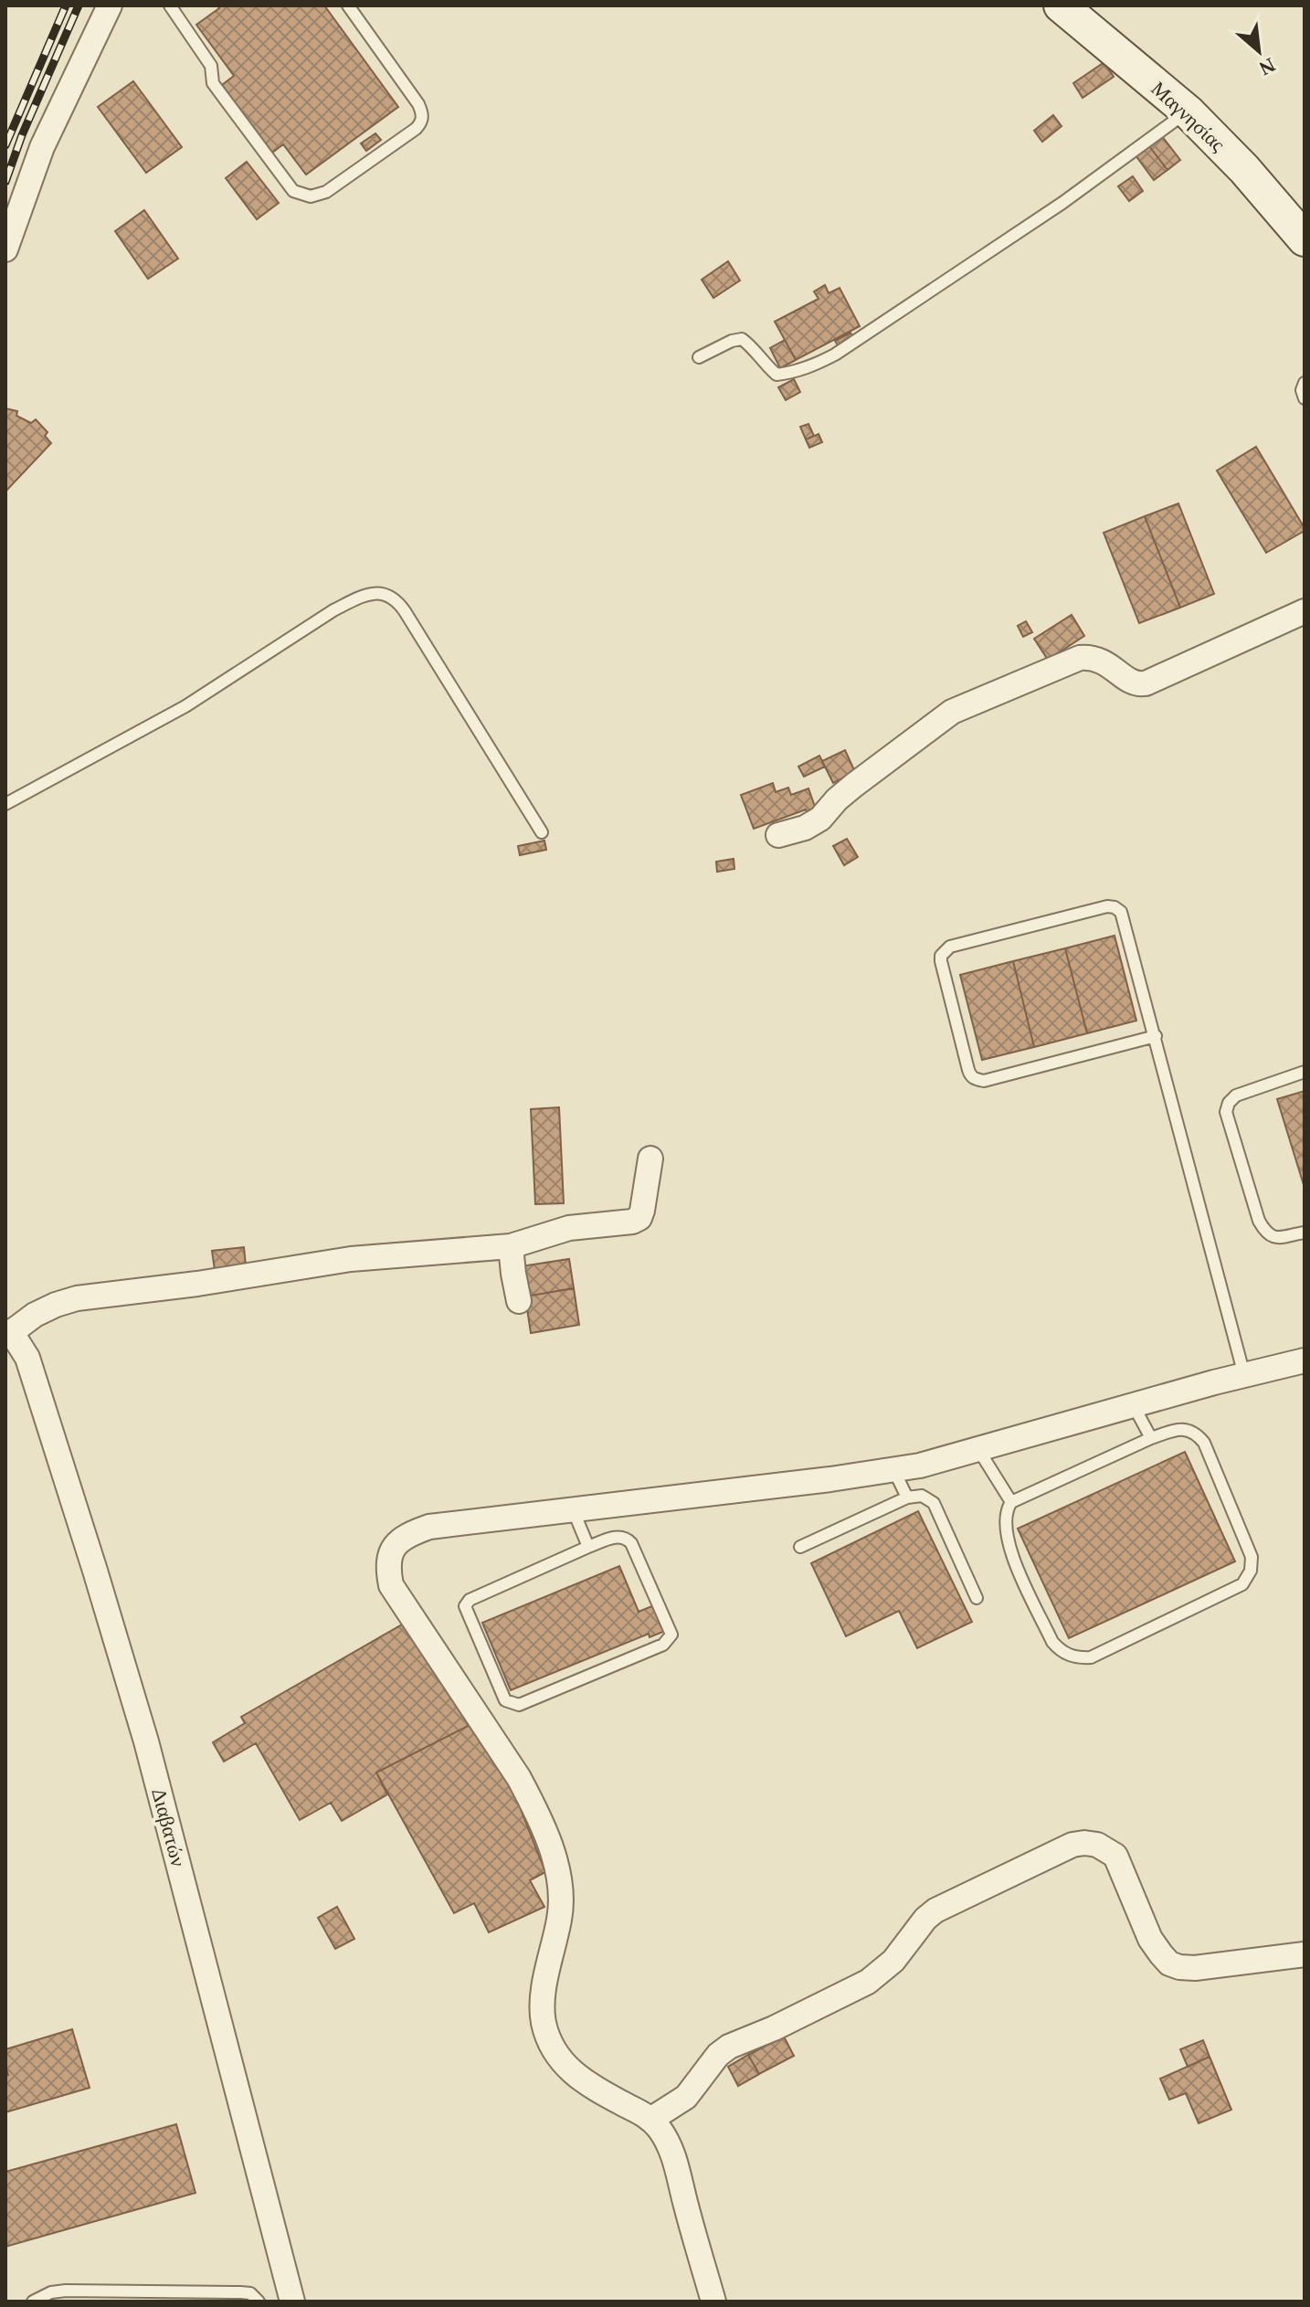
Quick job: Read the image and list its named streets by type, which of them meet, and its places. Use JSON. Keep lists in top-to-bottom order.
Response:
{
  "streets": {
    "street": ["Μαγνησίας", "Διαβατών"]
  },
  "north": "bottom right"
}
